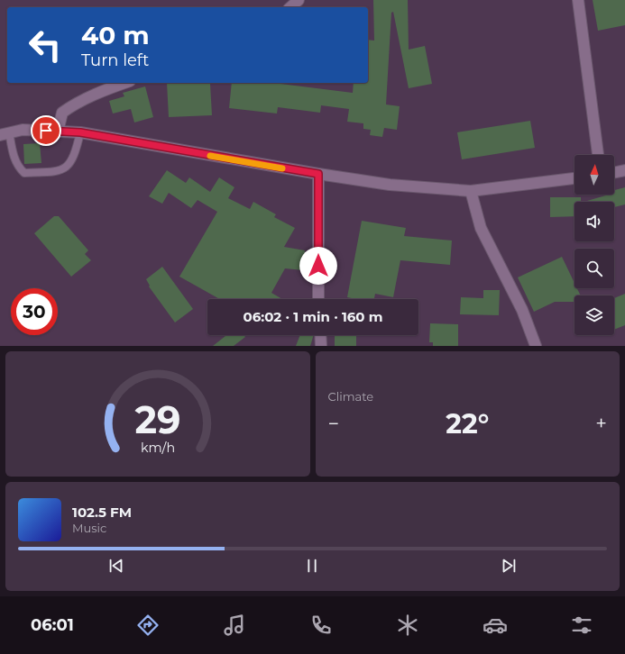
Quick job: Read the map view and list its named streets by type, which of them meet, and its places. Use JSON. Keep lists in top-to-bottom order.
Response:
{
  "north": "top",
  "page": {
    "turn": ["40 m", "Turn left"],
    "limit": "30",
    "trip": "06:02 · 1 min · 160 m",
    "tile": "Climate",
    "heat": ["−", "22°", "+"],
    "song": ["102.5 FM", "Music"],
    "tabs": "06:01",
    "gauge": ["29", "km/h"]
  }
}
